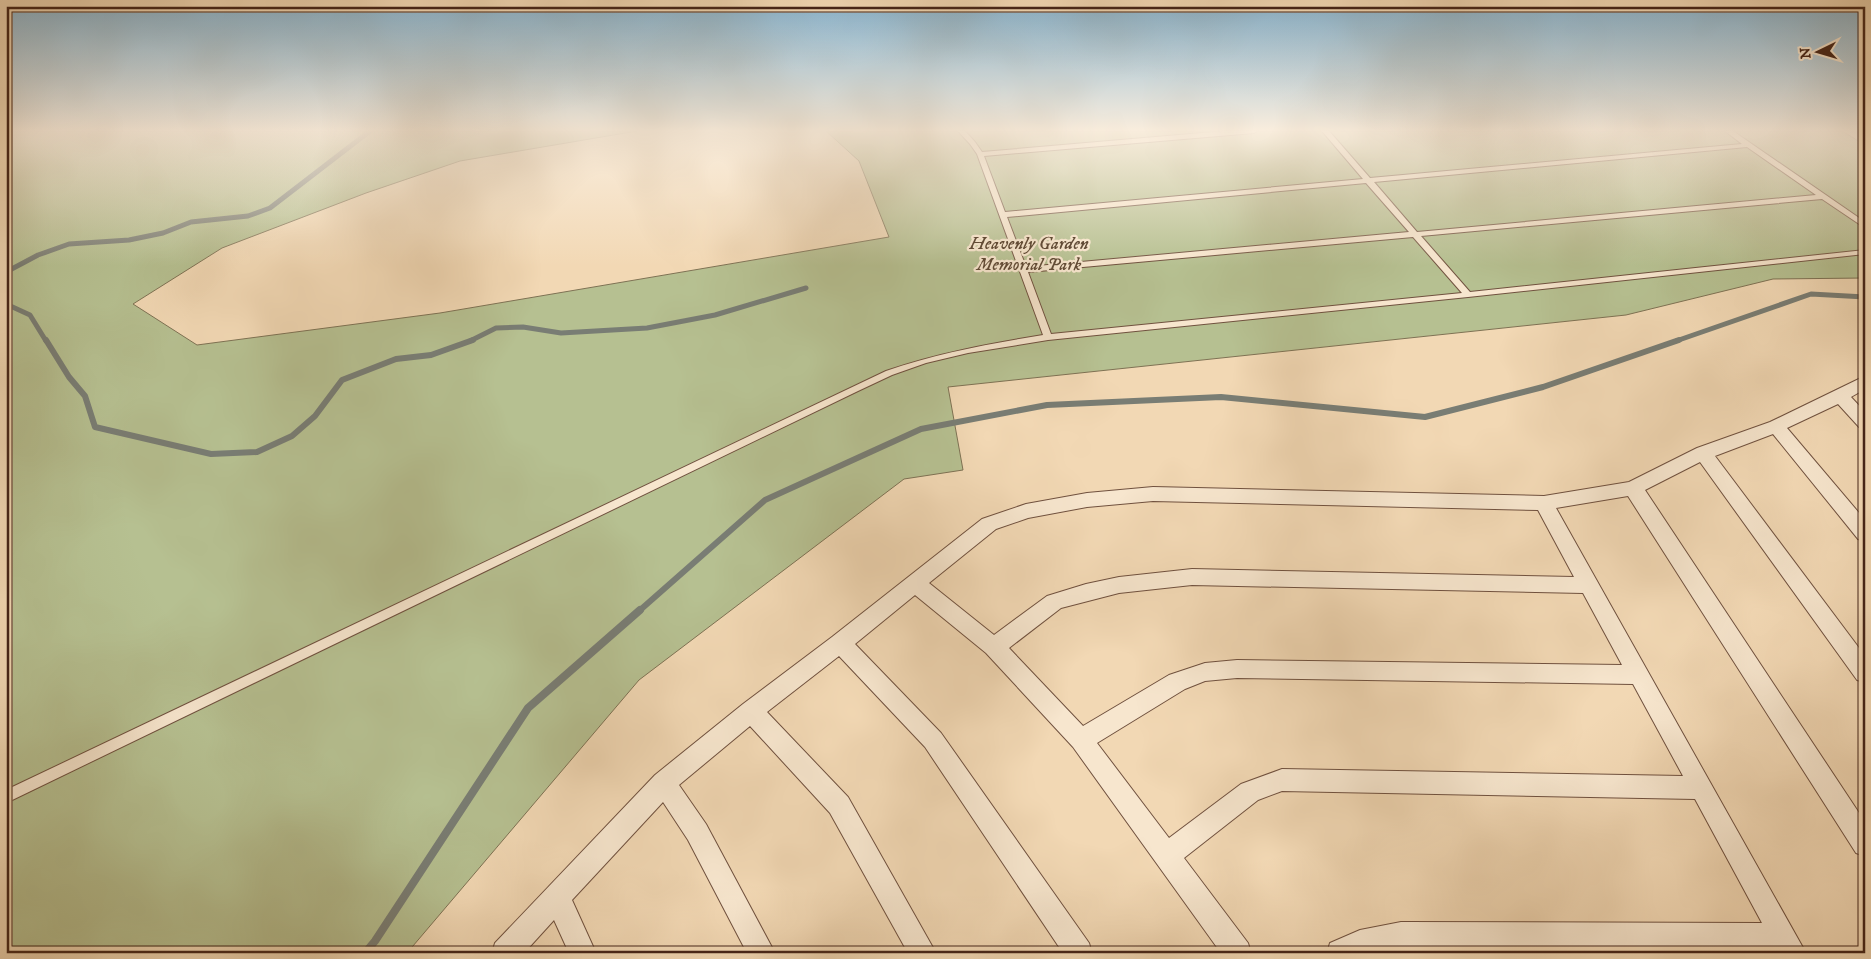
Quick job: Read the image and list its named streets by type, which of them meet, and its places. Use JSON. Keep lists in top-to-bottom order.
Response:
{
  "parks": ["Heavenly Garden Memorial Park"],
  "north": "left"
}
